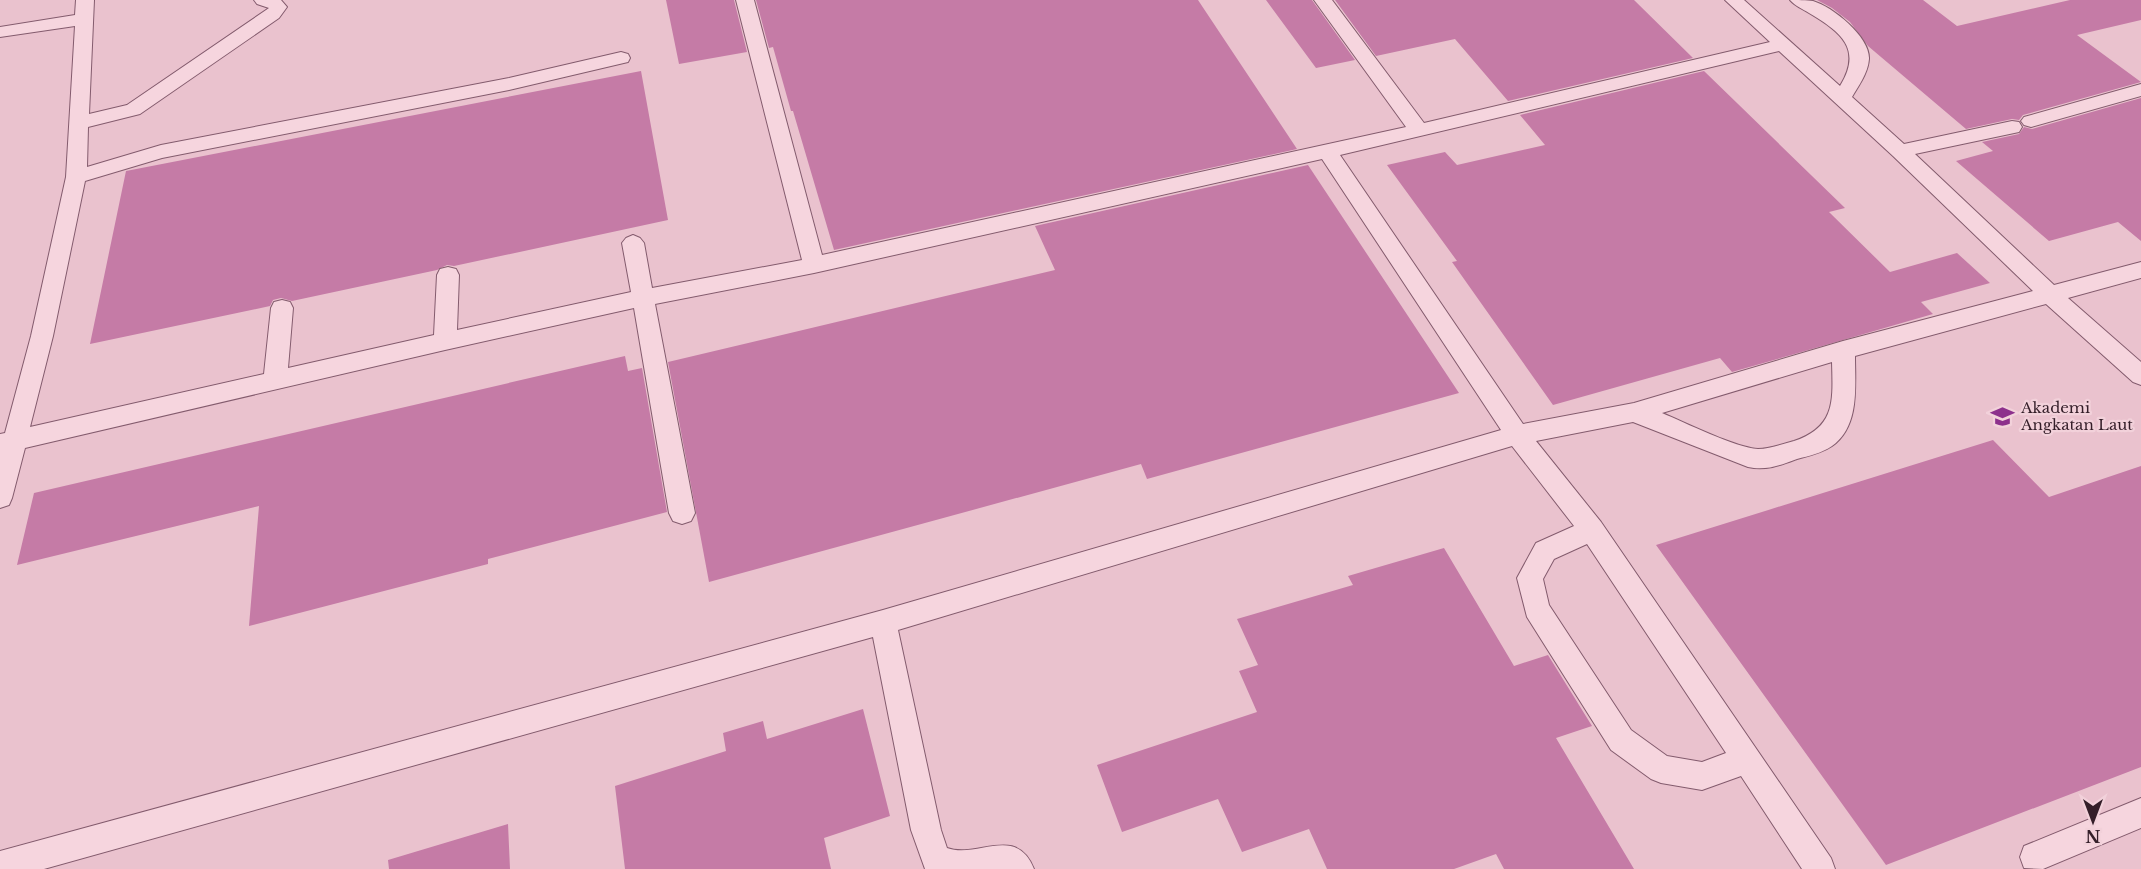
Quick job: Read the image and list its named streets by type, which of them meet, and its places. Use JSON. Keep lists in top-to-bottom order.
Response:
{
  "places": {
    "school or university": ["Akademi Angkatan Laut"]
  },
  "north": "bottom"
}
